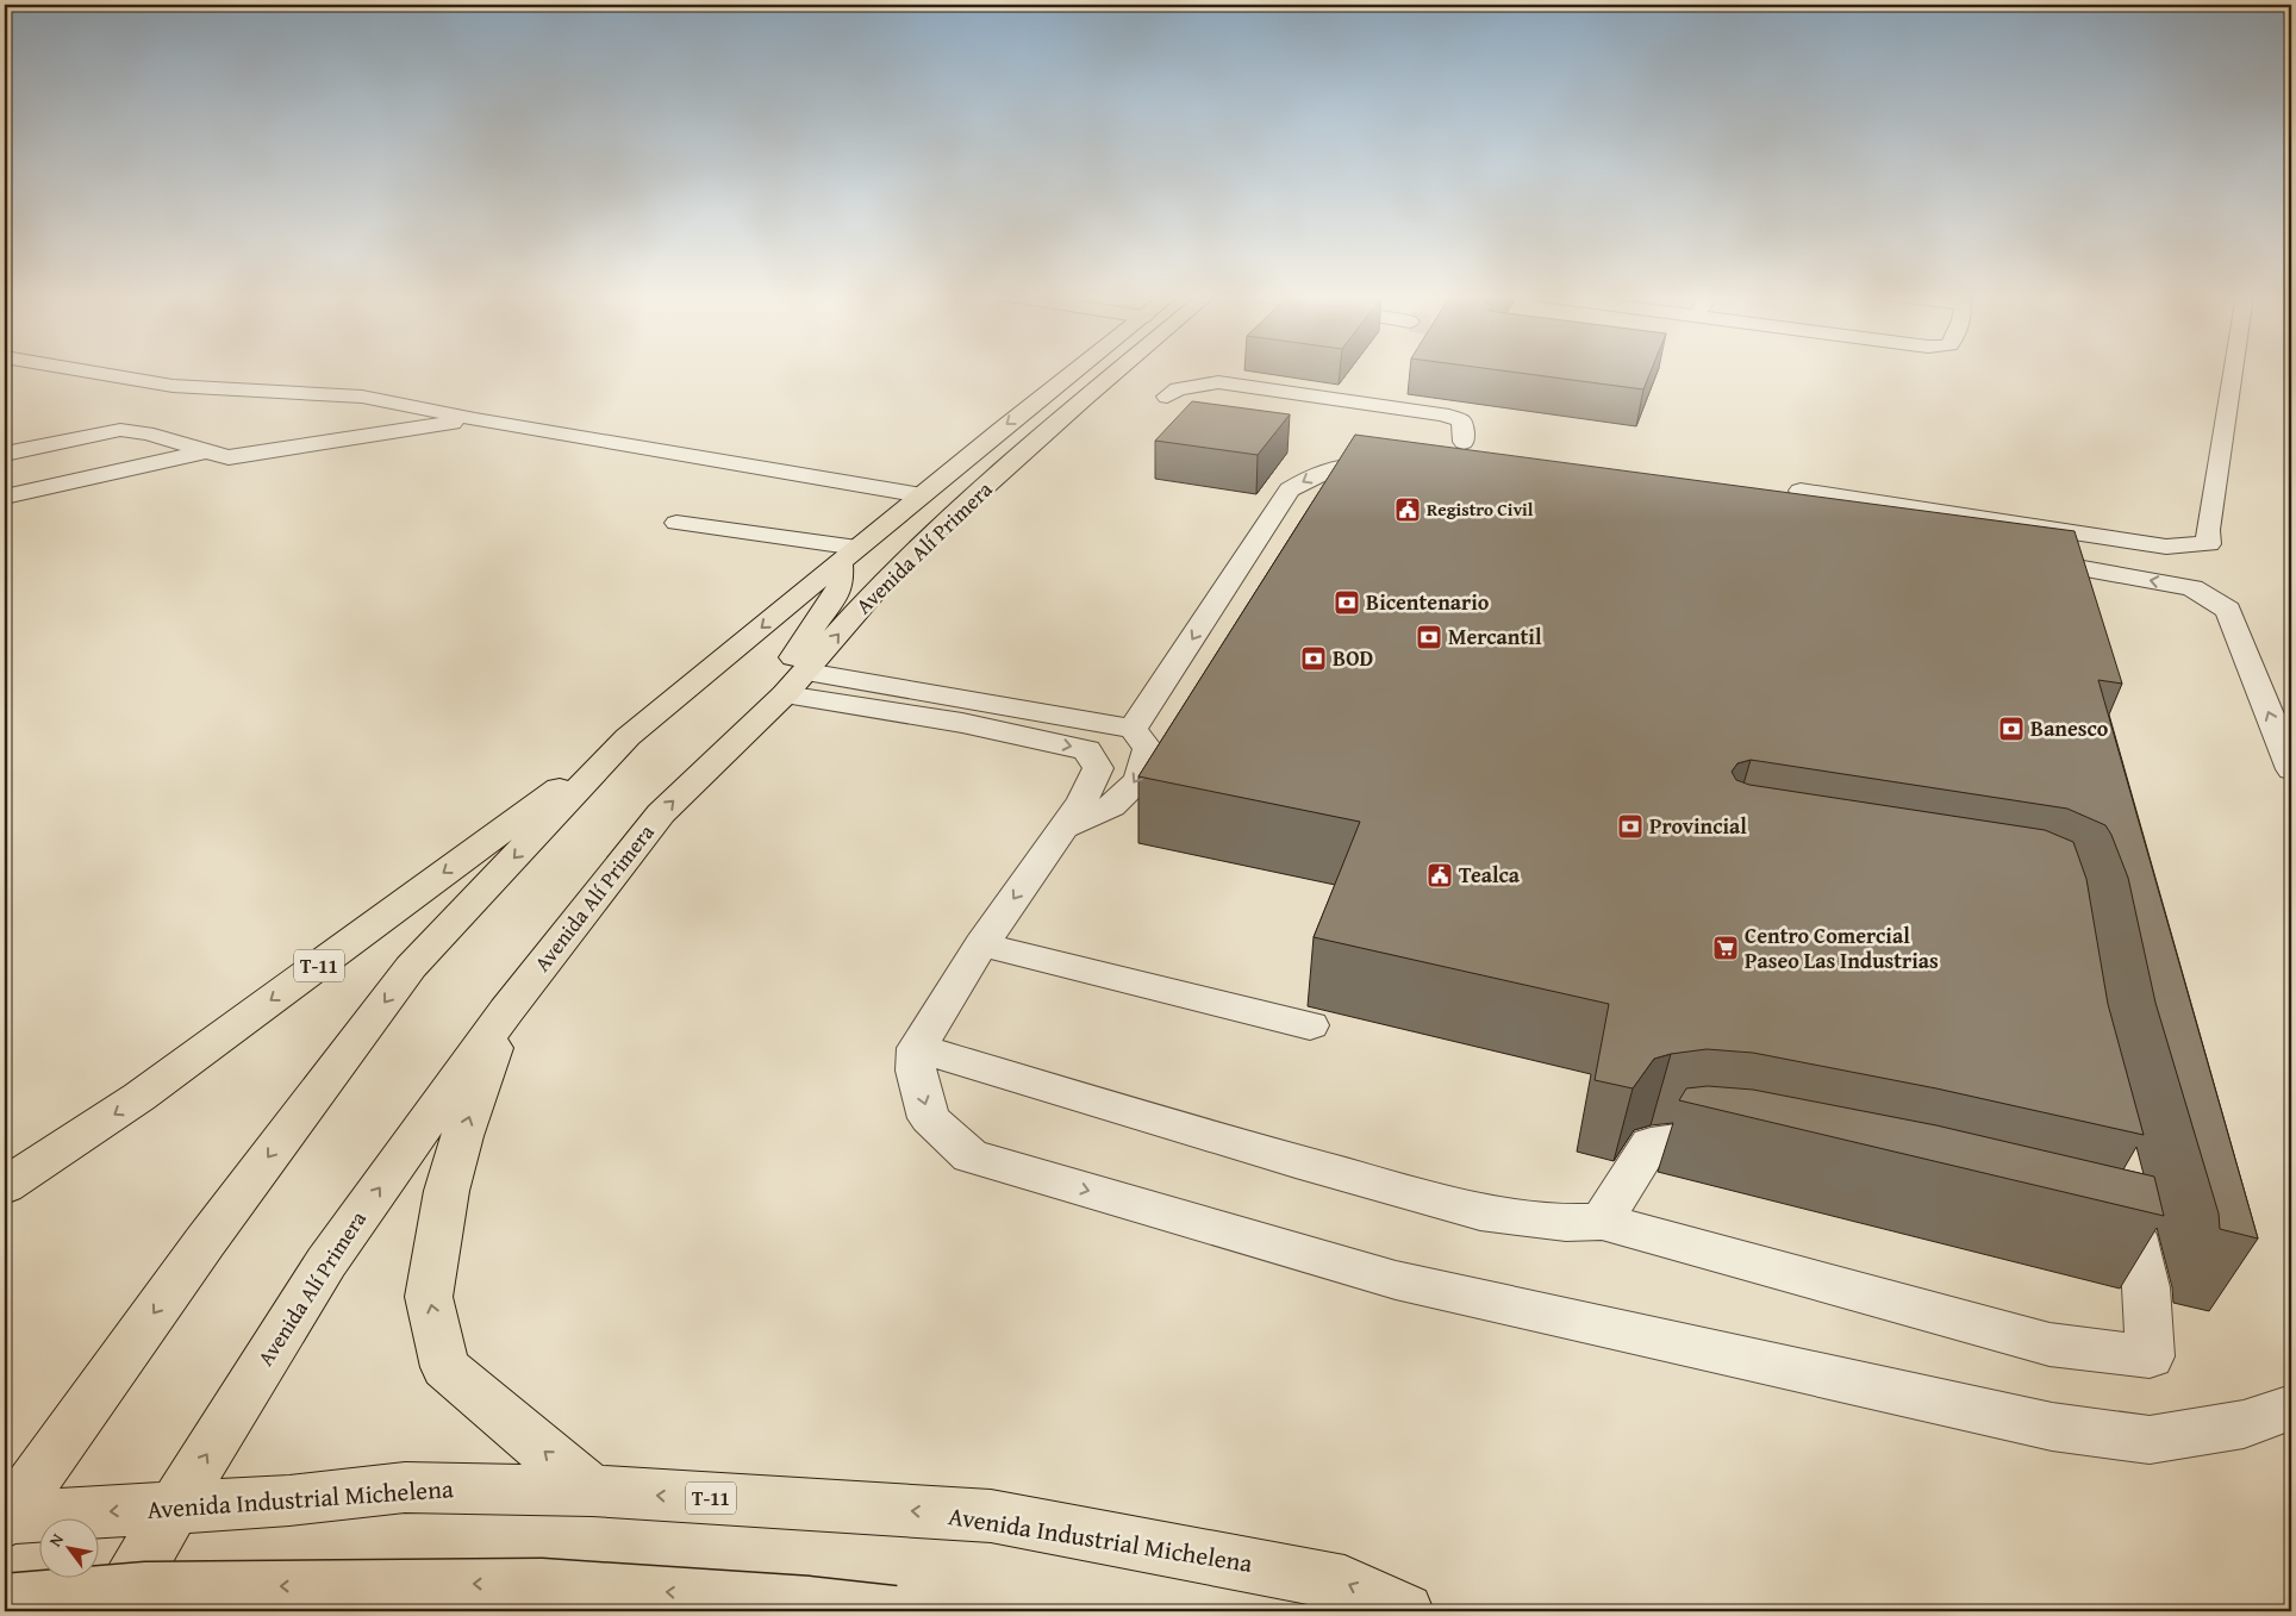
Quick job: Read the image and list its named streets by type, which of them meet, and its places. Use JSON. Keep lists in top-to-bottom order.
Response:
{
  "streets": {
    "main road": ["Avenida Alí Primera", "T-11", "Avenida Industrial Michelena"]
  },
  "crossings": [
    ["Avenida Alí Primera", "T-11"],
    ["Avenida Alí Primera", "Avenida Industrial Michelena"]
  ],
  "places": {
    "public building": ["Registro Civil", "Tealca"],
    "bank": [
      "Bicentenario",
      "Mercantil",
      "BOD",
      "Banesco",
      "Provincial"
    ],
    "supermarket": ["Centro Comercial Paseo Las Industrias"]
  },
  "north": "top left"
}
